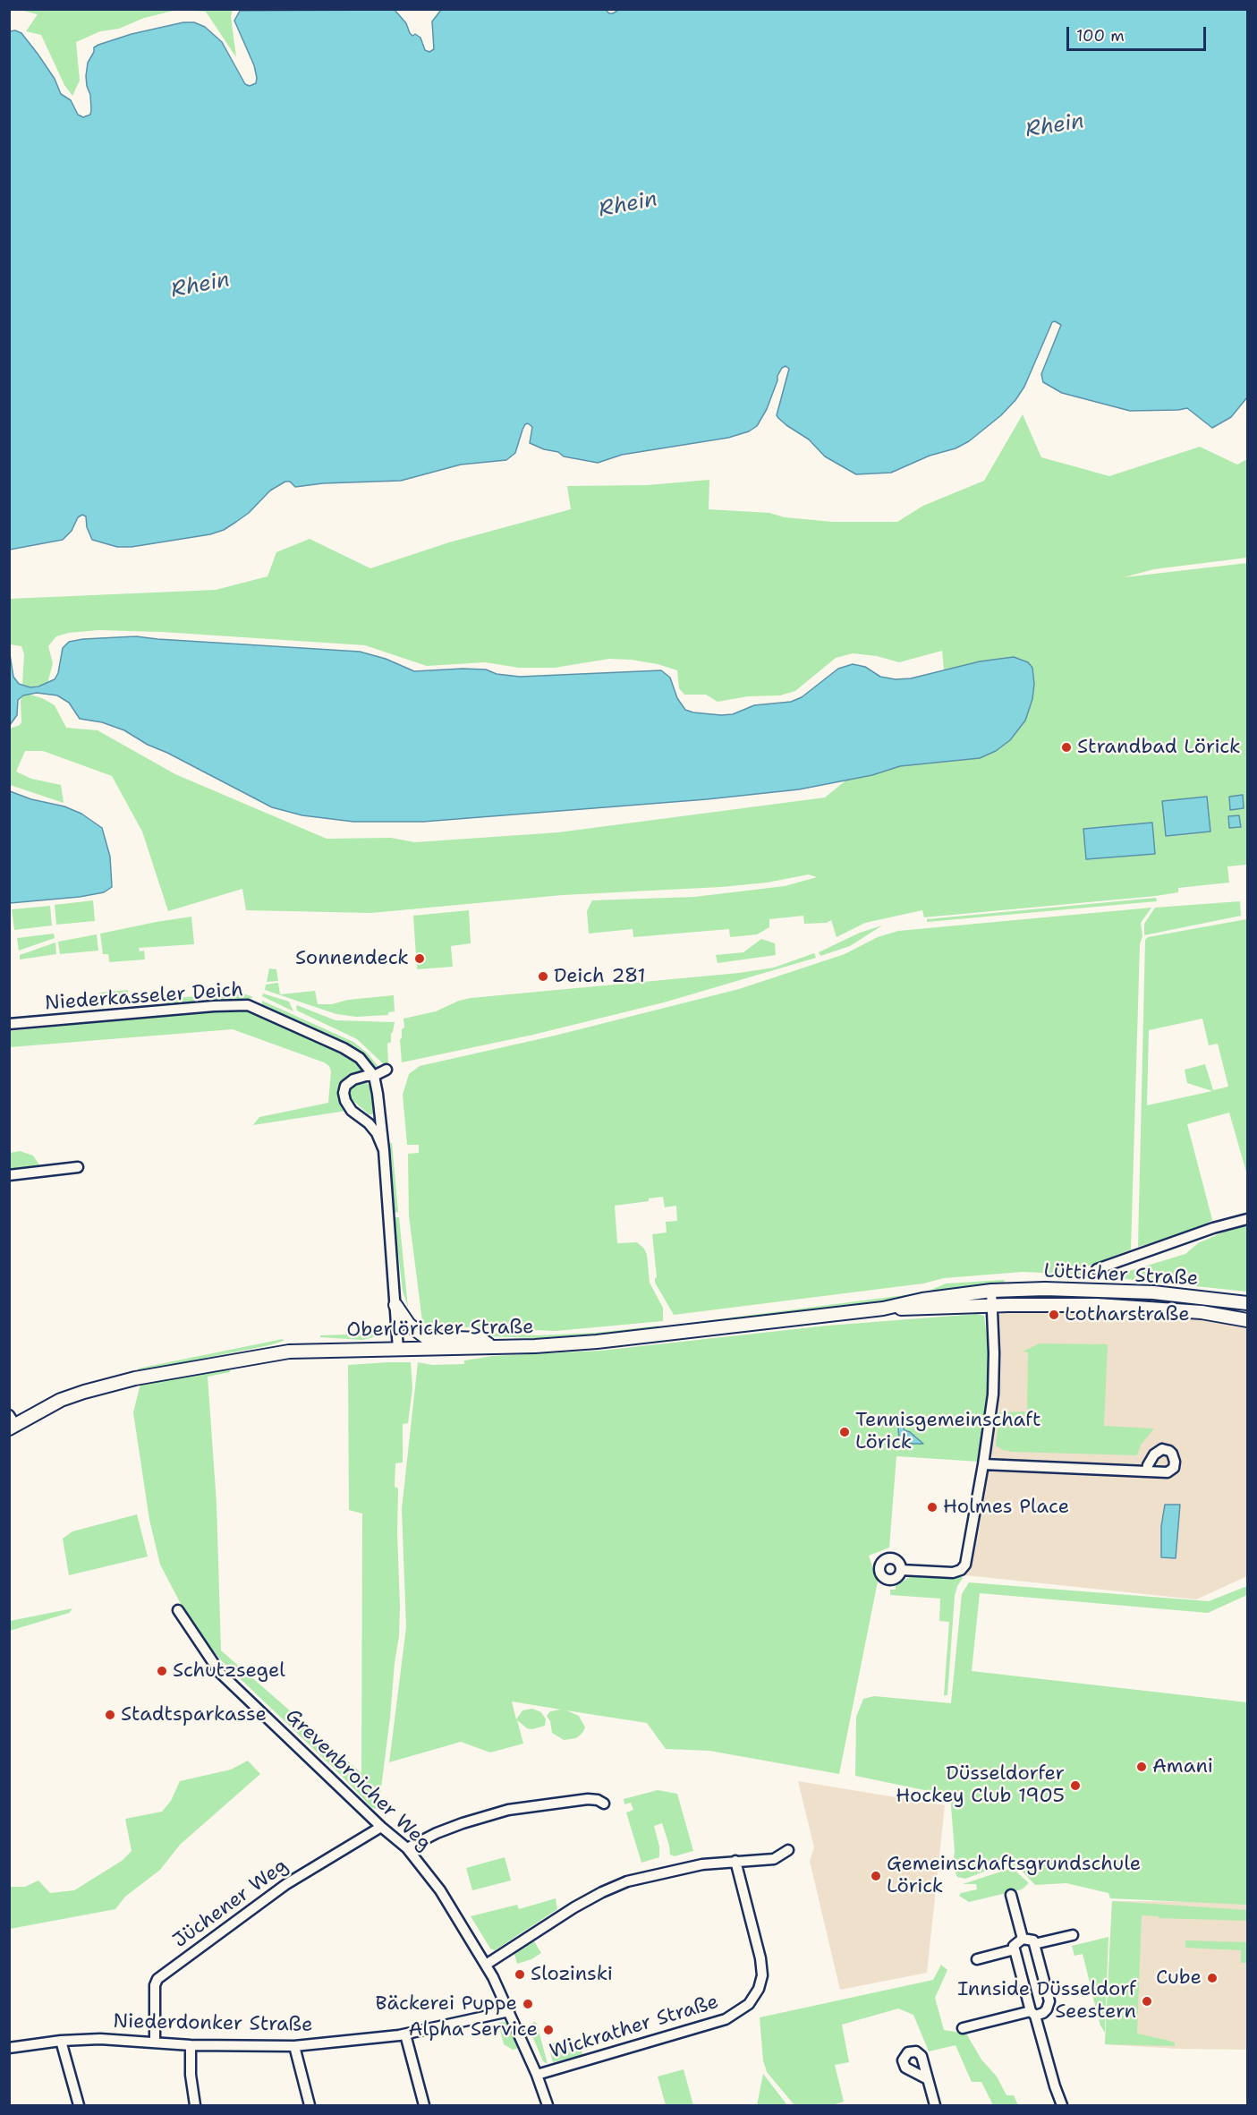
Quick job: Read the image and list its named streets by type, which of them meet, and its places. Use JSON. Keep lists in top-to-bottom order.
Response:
{
  "streets": {
    "main road": ["Lütticher Straße", "Oberlöricker Straße"],
    "street": [
      "Niederkasseler Deich",
      "Grevenbroicher Weg",
      "Jüchener Weg",
      "Niederdonker Straße",
      "Wickrather Straße"
    ]
  },
  "crossings": [
    ["Lütticher Straße", "Oberlöricker Straße"],
    ["Grevenbroicher Weg", "Jüchener Weg"],
    ["Grevenbroicher Weg", "Niederdonker Straße"],
    ["Grevenbroicher Weg", "Wickrather Straße"],
    ["Jüchener Weg", "Niederdonker Straße"]
  ],
  "water": ["Rhein"],
  "places": [
    "Strandbad Lörick",
    "Sonnendeck",
    "Deich 281",
    "Lotharstraße",
    "Tennisgemeinschaft Lörick",
    "Holmes Place",
    "Schutzsegel",
    "Stadtsparkasse",
    "Amani",
    "Düsseldorfer Hockey Club 1905",
    "Gemeinschaftsgrundschule Lörick",
    "Slozinski",
    "Cube",
    "Innside Düsseldorf Seestern",
    "Bäckerei Puppe",
    "Alpha Service"
  ],
  "scale_bar": "100 m"
}
